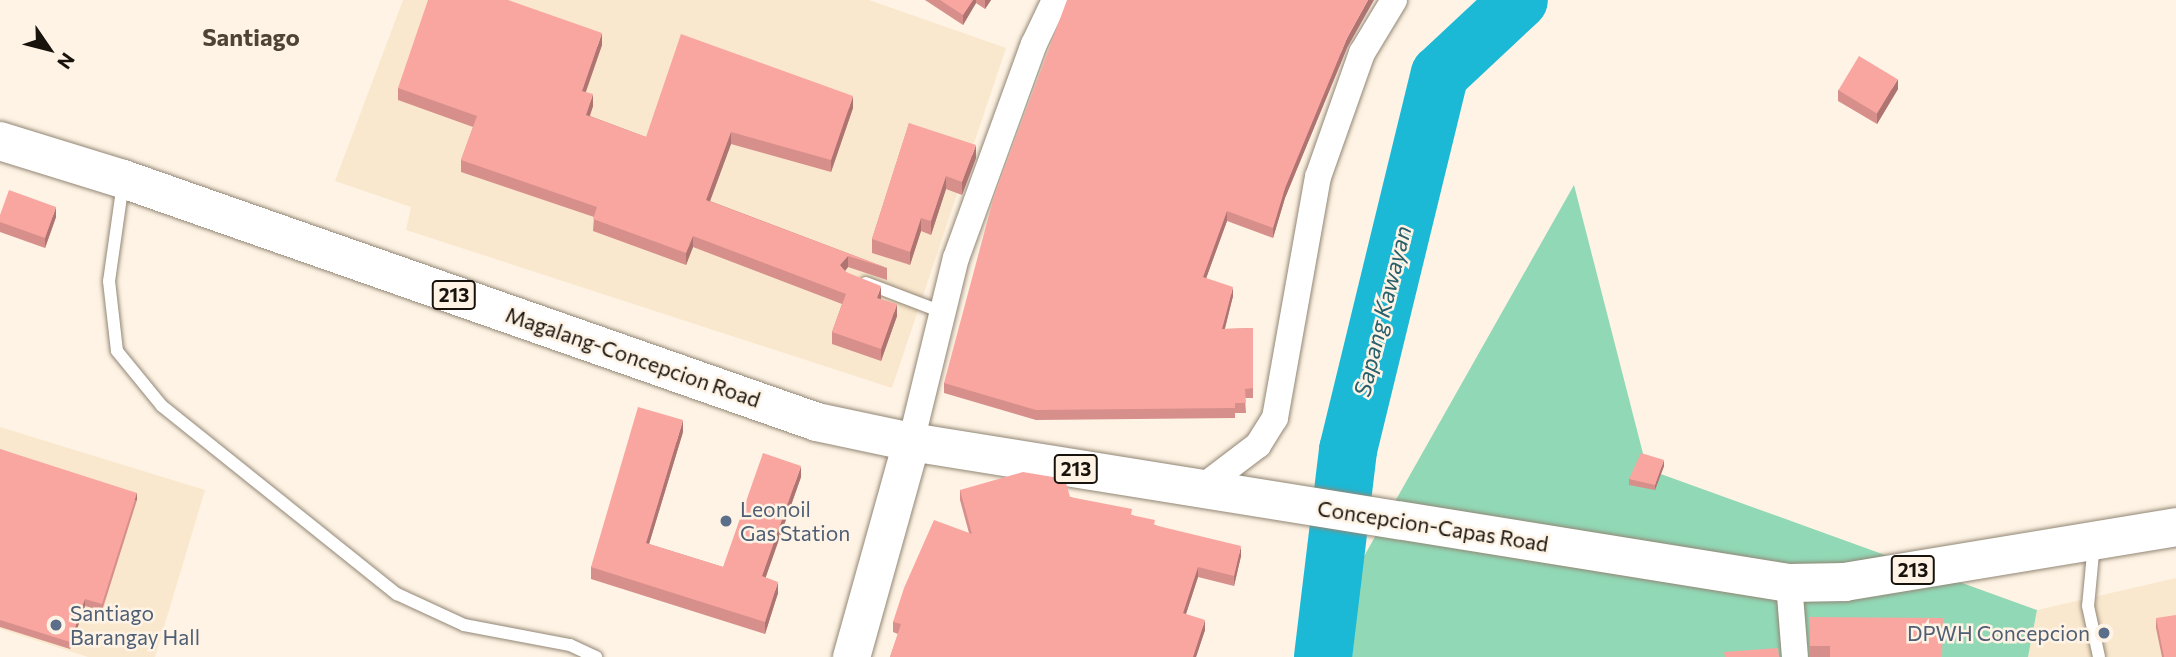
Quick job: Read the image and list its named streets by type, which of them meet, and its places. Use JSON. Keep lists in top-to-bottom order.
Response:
{
  "streets": {
    "main road": ["213", "Magalang-Concepcion Road", "Concepcion-Capas Road"]
  },
  "crossings": [
    ["Magalang-Concepcion Road", "Concepcion-Capas Road"]
  ],
  "districts": ["Santiago"],
  "water": ["Sapang Kawayan"],
  "places": ["Leonoil Gas Station", "Santiago Barangay Hall", "DPWH Concepcion"],
  "north": "bottom right"
}
